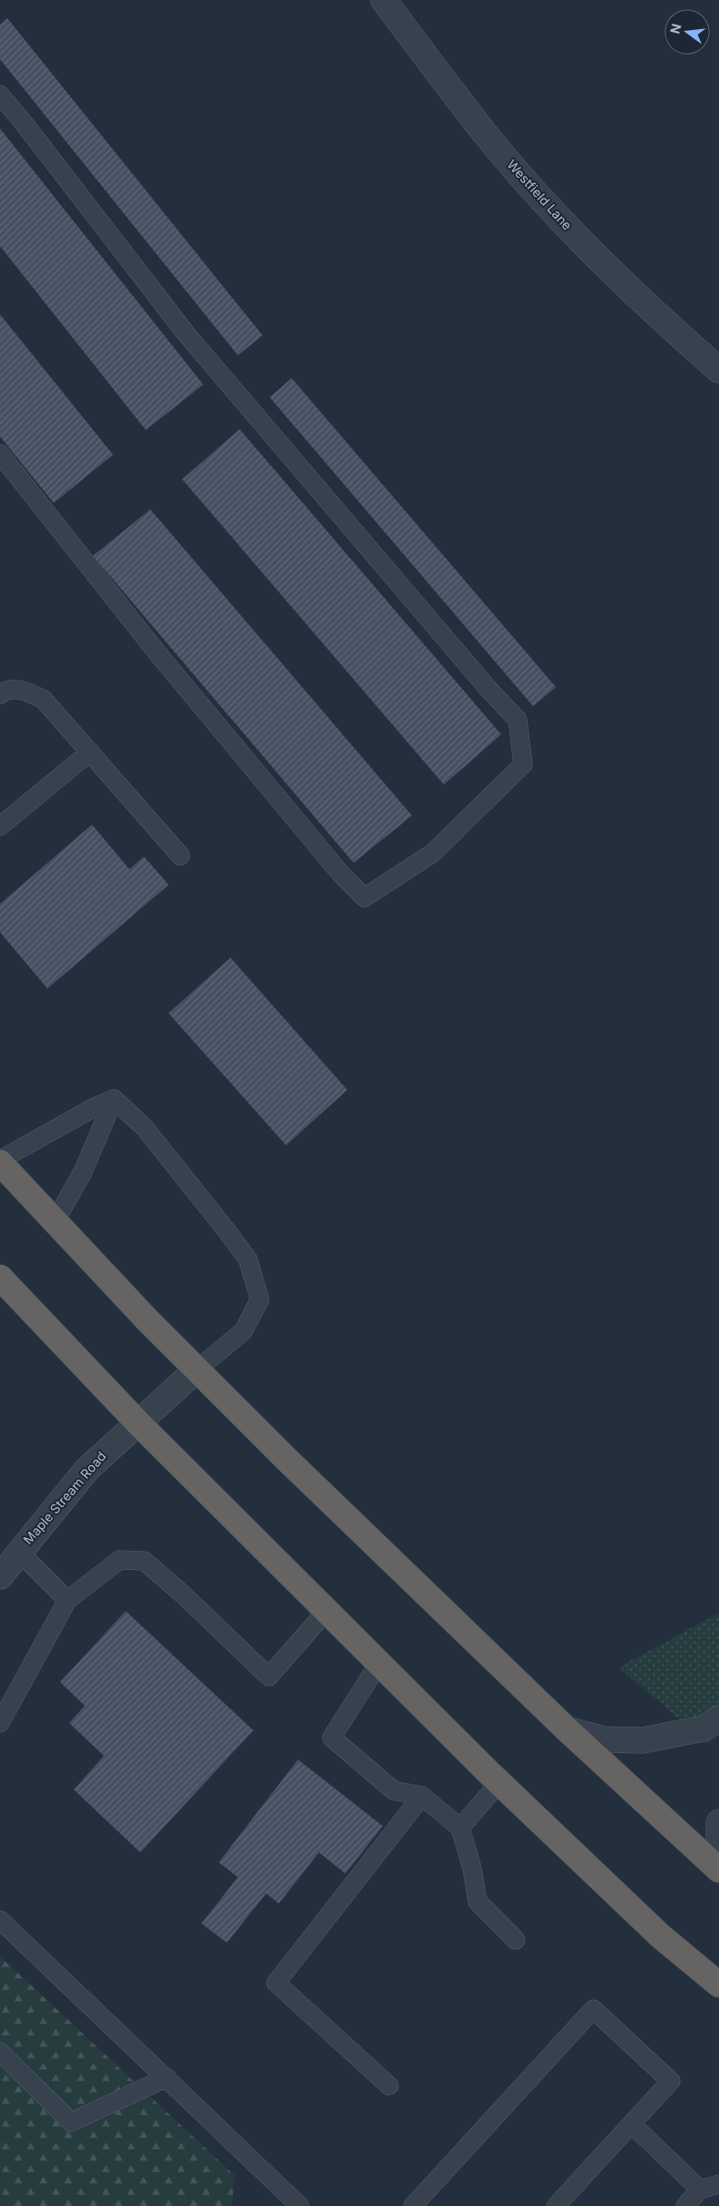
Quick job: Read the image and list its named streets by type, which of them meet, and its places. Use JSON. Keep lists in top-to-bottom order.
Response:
{
  "streets": {
    "street": ["Westfield Lane", "Maple Stream Road"]
  },
  "north": "left"
}
